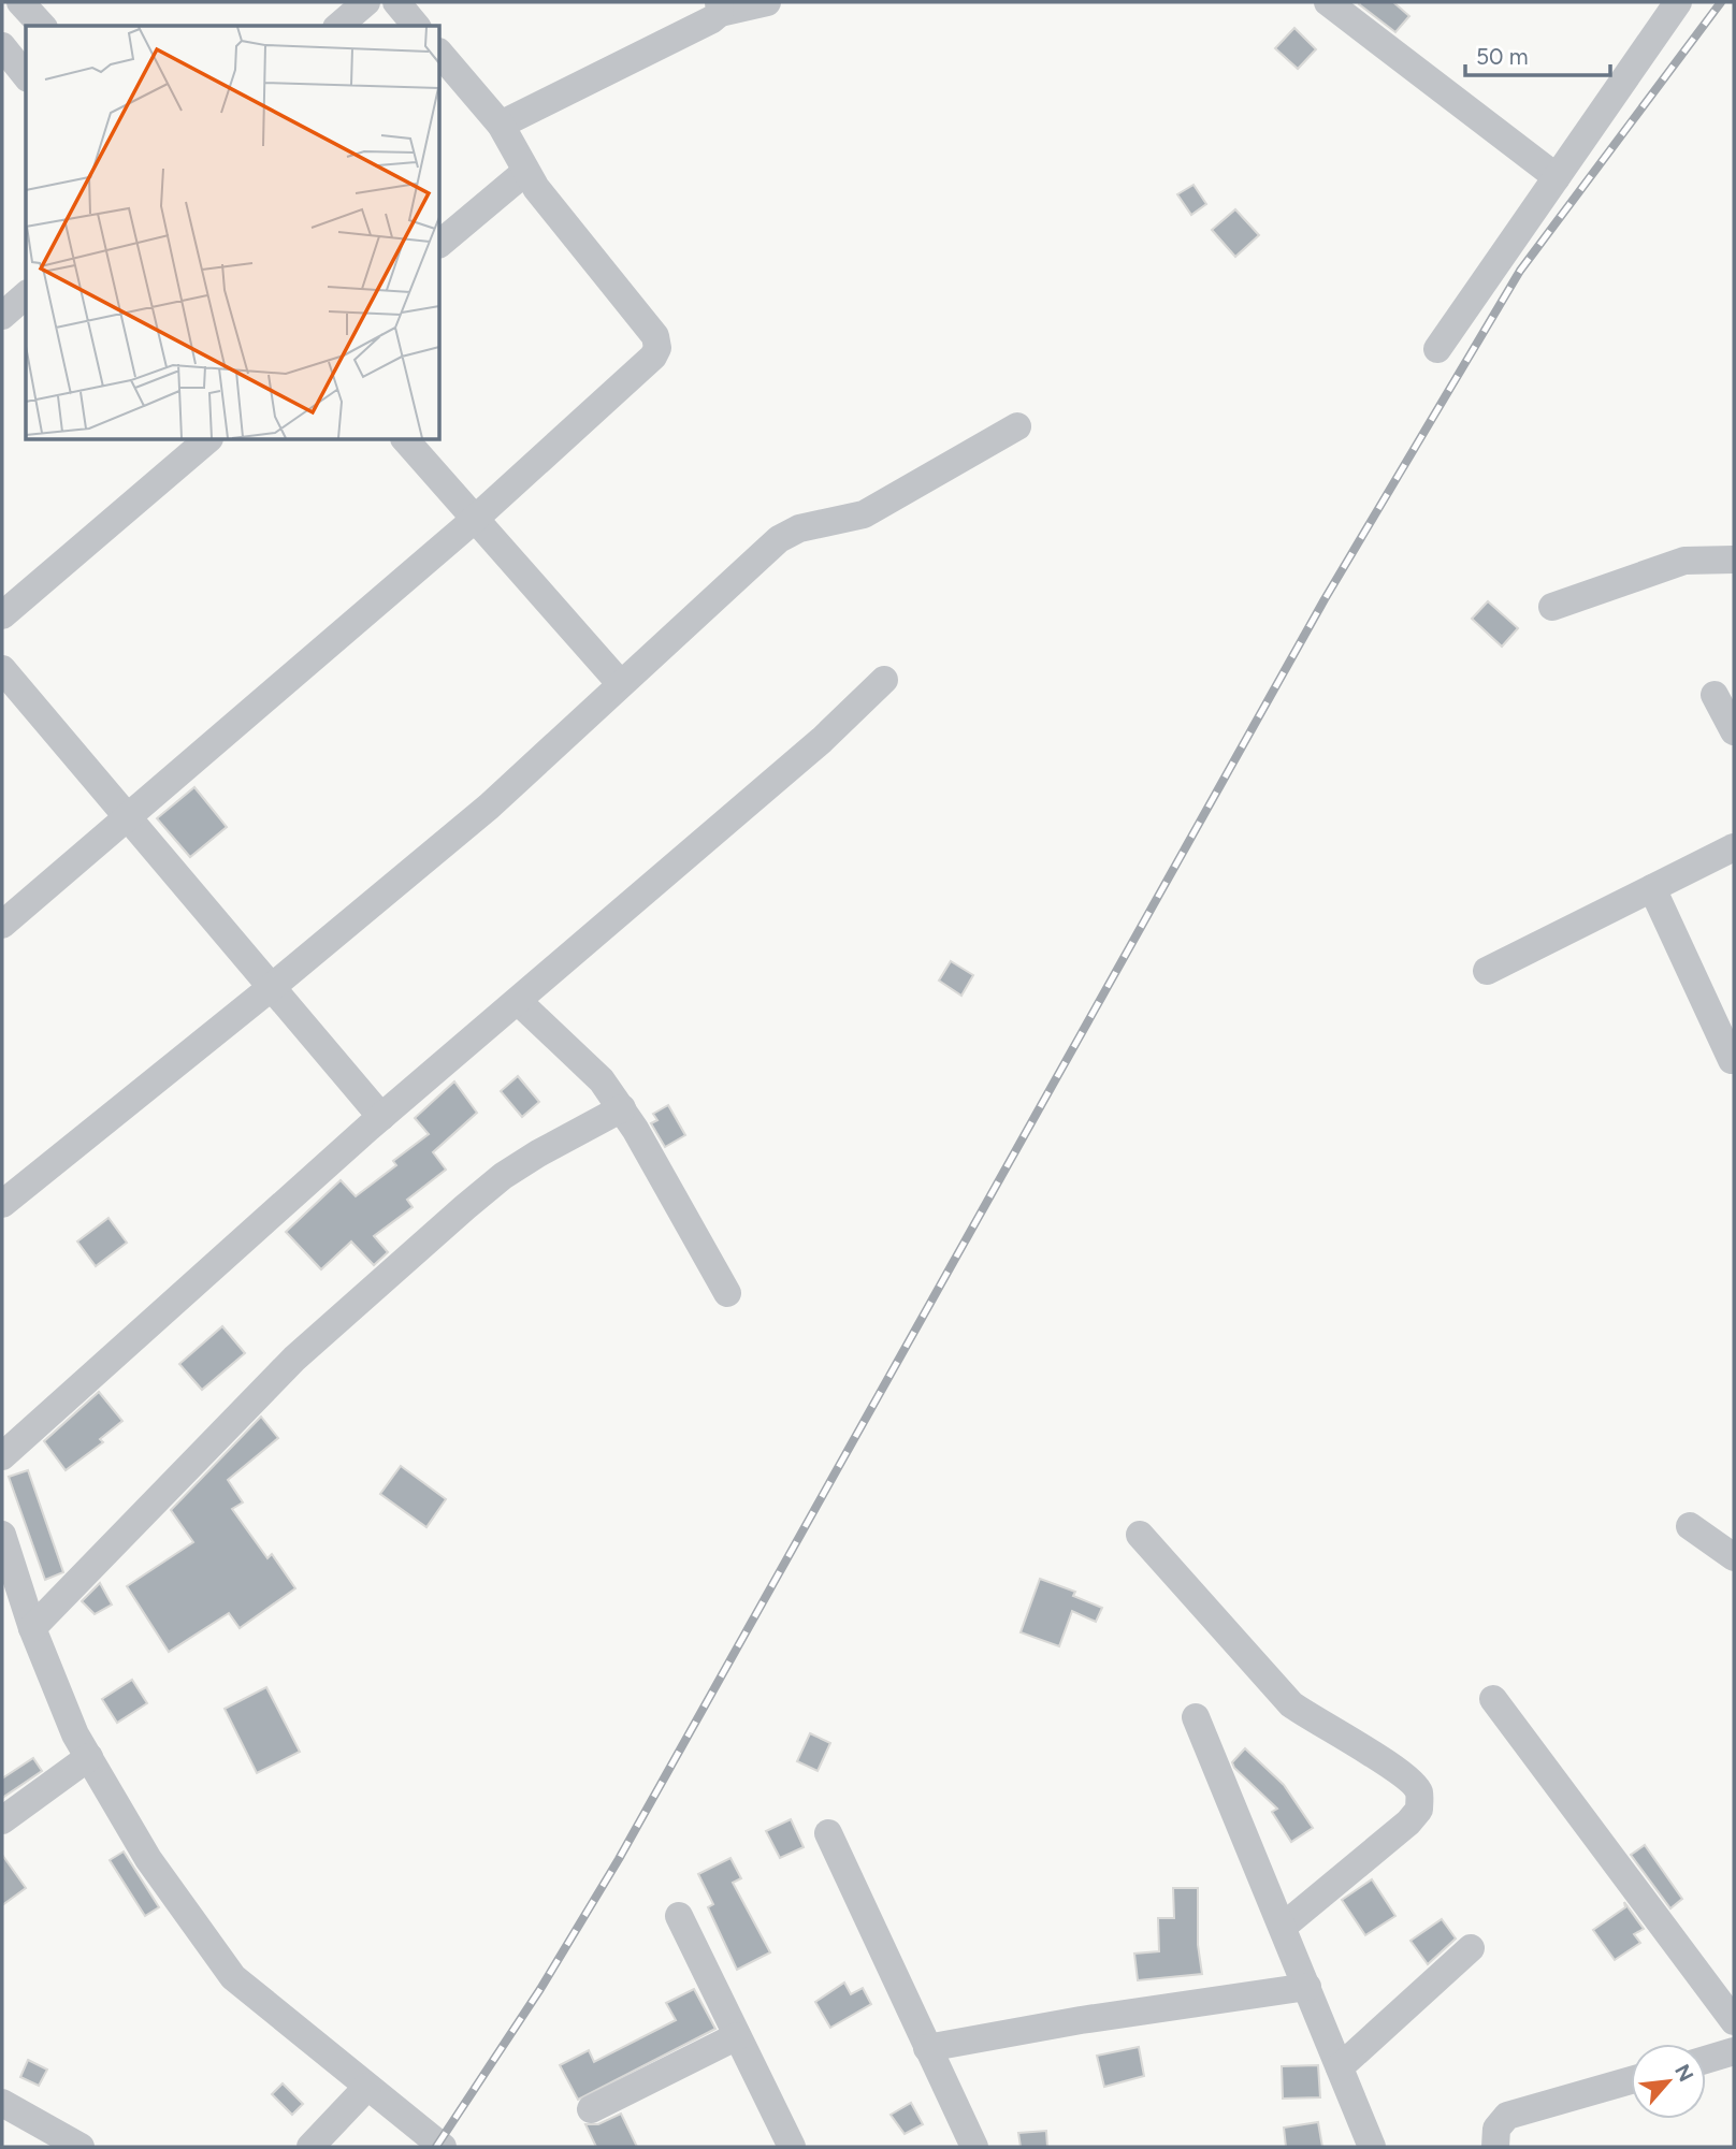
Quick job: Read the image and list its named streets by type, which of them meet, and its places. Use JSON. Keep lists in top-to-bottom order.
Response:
{
  "scale_bar": "50 m",
  "north": "top right"
}
